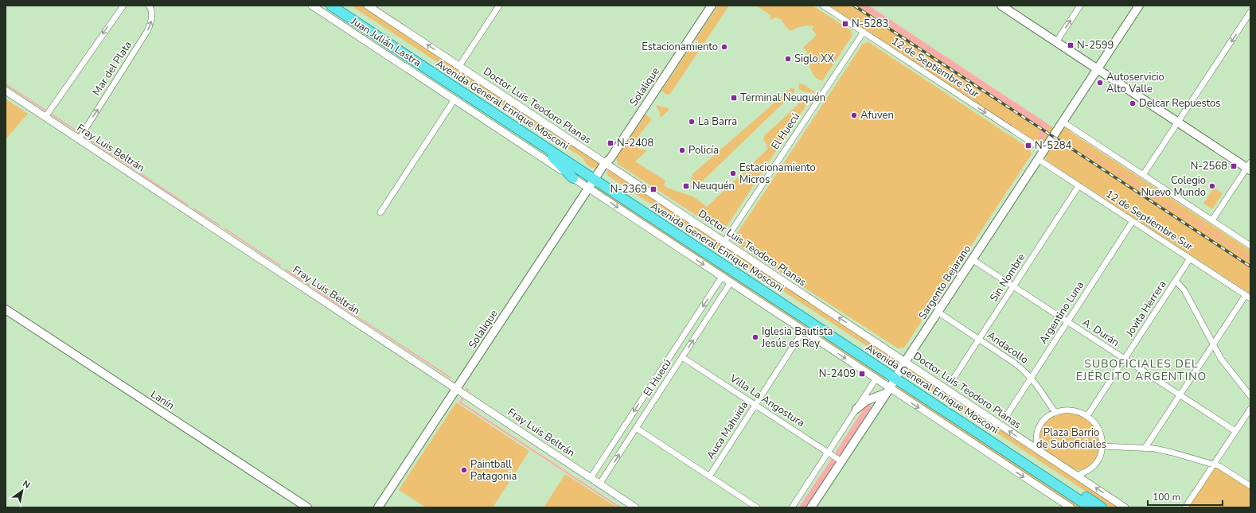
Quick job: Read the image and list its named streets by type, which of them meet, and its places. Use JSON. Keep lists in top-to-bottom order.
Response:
{
  "streets": {
    "highway": ["Avenida General Enrique Mosconi"],
    "main road": ["Solalique", "Sargento Bejarano", "Lanín"],
    "street": [
      "Juan Julián Lastra",
      "12 de Septiembre Sur",
      "Mar del Plata",
      "Doctor Luis Teodoro Planas",
      "El Huecú",
      "Fray Luis Beltrán",
      "Sin Nombre",
      "Jovita Herrera",
      "Argentino Luna",
      "A. Durán",
      "Andacollo",
      "Villa La Angostura",
      "Auca Mahuida"
    ]
  },
  "crossings": [
    ["Juan Julián Lastra", "Solalique"],
    ["Juan Julián Lastra", "El Huecú"],
    ["Juan Julián Lastra", "Sargento Bejarano"],
    ["Juan Julián Lastra", "Auca Mahuida"],
    ["12 de Septiembre Sur", "El Huecú"],
    ["12 de Septiembre Sur", "Sin Nombre"],
    ["12 de Septiembre Sur", "Sargento Bejarano"],
    ["12 de Septiembre Sur", "Jovita Herrera"],
    ["12 de Septiembre Sur", "Argentino Luna"],
    ["Mar del Plata", "Fray Luis Beltrán"],
    ["Solalique", "Avenida General Enrique Mosconi"],
    ["Solalique", "Doctor Luis Teodoro Planas"],
    ["Solalique", "Fray Luis Beltrán"],
    ["Avenida General Enrique Mosconi", "Sargento Bejarano"],
    ["Doctor Luis Teodoro Planas", "El Huecú"],
    ["Doctor Luis Teodoro Planas", "Sargento Bejarano"],
    ["Doctor Luis Teodoro Planas", "Jovita Herrera"],
    ["Doctor Luis Teodoro Planas", "Andacollo"],
    ["El Huecú", "Fray Luis Beltrán"],
    ["El Huecú", "Villa La Angostura"],
    ["Sin Nombre", "A. Durán"],
    ["Sin Nombre", "Andacollo"],
    ["Sargento Bejarano", "A. Durán"],
    ["Sargento Bejarano", "Andacollo"],
    ["Sargento Bejarano", "Villa La Angostura"],
    ["Jovita Herrera", "A. Durán"],
    ["Jovita Herrera", "Andacollo"],
    ["Argentino Luna", "A. Durán"],
    ["Argentino Luna", "Andacollo"],
    ["Villa La Angostura", "Auca Mahuida"]
  ],
  "one_way": ["Juan Julián Lastra", "12 de Septiembre Sur", "Doctor Luis Teodoro Planas"],
  "districts": ["SUBOFICIALES DEL EJÉRCITO ARGENTINO"],
  "parks": ["Plaza Barrio de Suboficiales"],
  "places": {
    "transit": [
      "N-5283",
      "N-2599",
      "Terminal Neuquén",
      "N-2408",
      "N-5284",
      "N-2568",
      "Neuquén",
      "N-2369",
      "N-2409"
    ],
    "other": [
      "Estacionamiento",
      "Siglo XX",
      "Autoservicio Alto Valle",
      "Delcar Repuestos",
      "Afuven",
      "La Barra",
      "Policía",
      "Estacionamiento Micros",
      "Colegio Nuevo Mundo",
      "Iglesia Bautista Jesús es Rey",
      "Paintball Patagonia"
    ]
  },
  "scale_bar": "100 m",
  "north": "top right"
}
